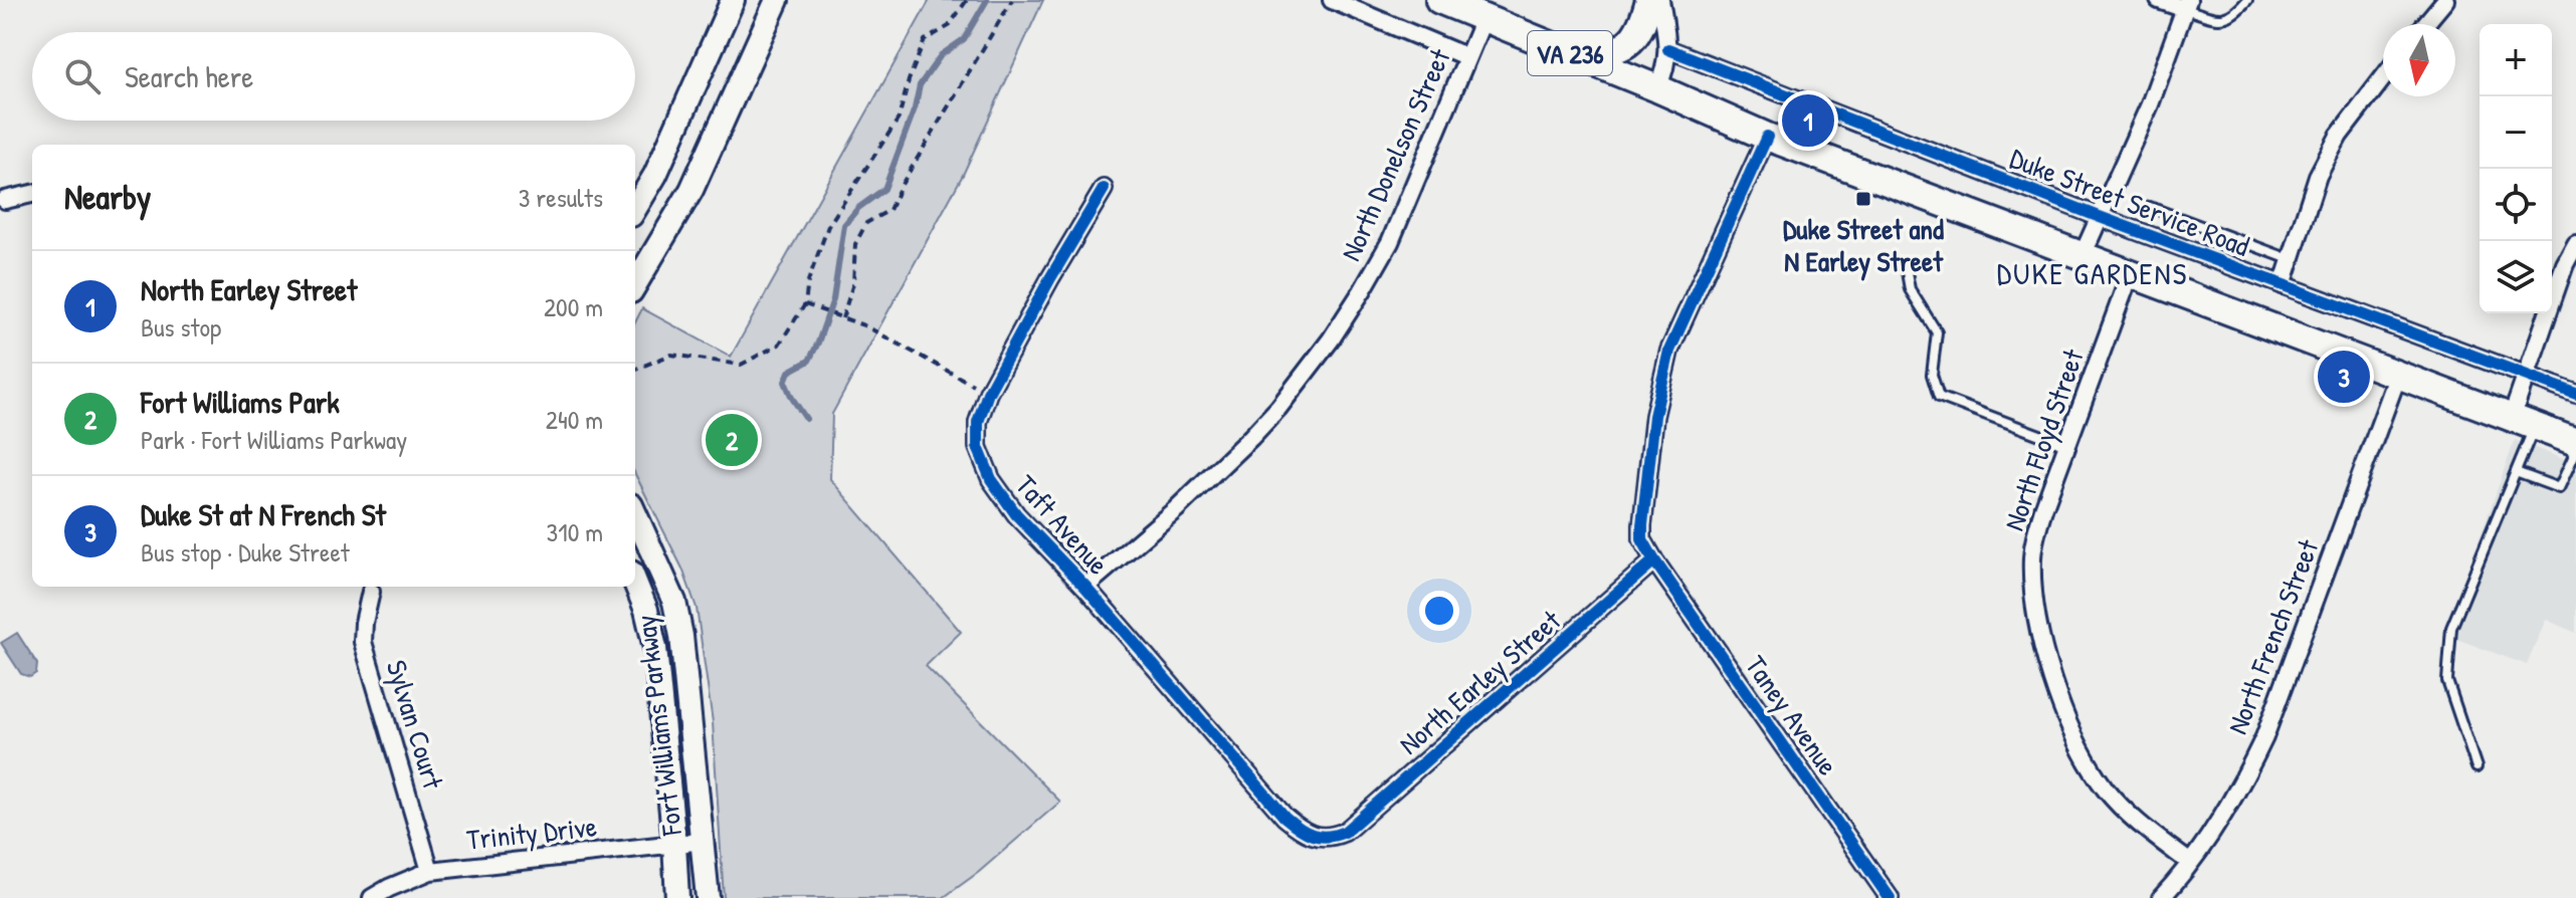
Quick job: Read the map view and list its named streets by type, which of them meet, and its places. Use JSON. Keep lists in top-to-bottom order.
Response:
{
  "streets": {
    "main road": ["VA 236"],
    "street": [
      "North Donelson Street",
      "Duke Street Service Road",
      "North Floyd Street",
      "Taft Avenue",
      "North French Street",
      "North Earley Street",
      "Taney Avenue",
      "Sylvan Court",
      "Fort Williams Parkway",
      "Trinity Drive"
    ]
  },
  "crossings": [
    ["VA 236", "North Donelson Street"],
    ["VA 236", "North Floyd Street"],
    ["VA 236", "North French Street"],
    ["North Donelson Street", "Taft Avenue"],
    ["North Floyd Street", "North French Street"],
    ["Taft Avenue", "North Earley Street"],
    ["North Earley Street", "Taney Avenue"],
    ["Sylvan Court", "Trinity Drive"],
    ["Fort Williams Parkway", "Trinity Drive"]
  ],
  "districts": ["DUKE GARDENS"],
  "places": {
    "transit": ["Duke Street and N Earley Street"]
  },
  "north": "bottom",
  "page": {
    "map_buttons": ["+", "−"],
    "search": "Search here",
    "pins": ["1", "3", "2"],
    "heading": ["Nearby", "3 results"],
    "list": [
      {
        "mark": "1",
        "name": "North Earley Street",
        "note": "Bus stop",
        "value": "200 m"
      },
      {
        "mark": "2",
        "name": "Fort Williams Park",
        "note": "Park · Fort Williams Parkway",
        "value": "240 m"
      },
      {
        "mark": "3",
        "name": "Duke St at N French St",
        "note": "Bus stop · Duke Street",
        "value": "310 m"
      }
    ]
  }
}
